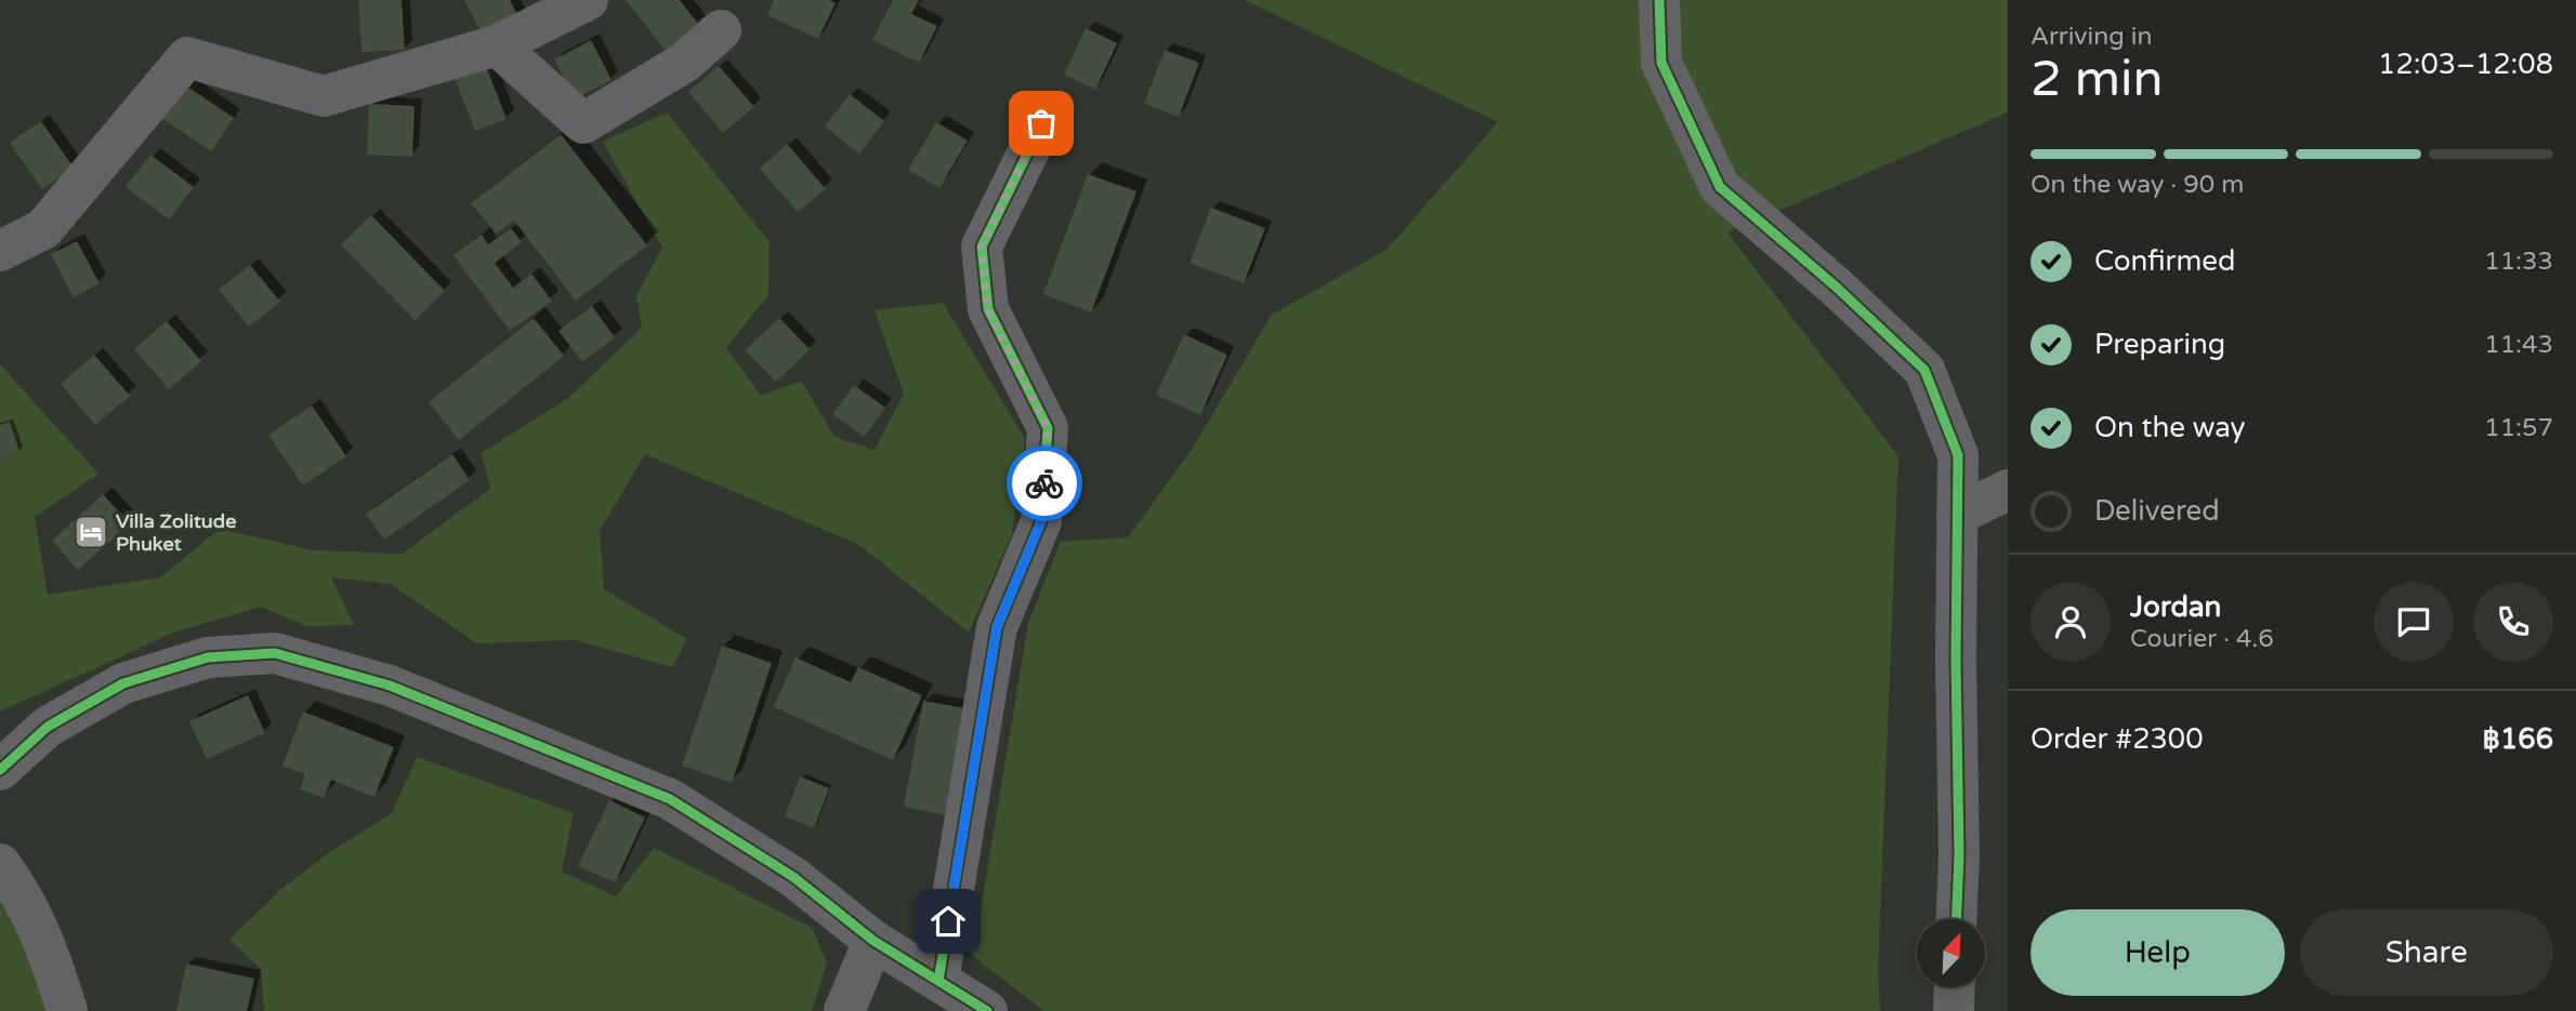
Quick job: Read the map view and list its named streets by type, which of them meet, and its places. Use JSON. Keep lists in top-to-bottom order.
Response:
{
  "places": {
    "hotel": ["Villa Zolitude Phuket"]
  },
  "north": "top right",
  "page": {
    "heading": ["2 min", "Arriving in", "12:03–12:08"],
    "panel": [
      "Jordan",
      "Courier · 4.6",
      "Order #2300",
      "฿166"
    ],
    "bar": "On the way · 90 m",
    "list": [
      ["Confirmed", "11:33"],
      ["Preparing", "11:43"],
      ["On the way", "11:57"],
      "Delivered"
    ],
    "buttons": ["Help", "Share"]
  }
}
